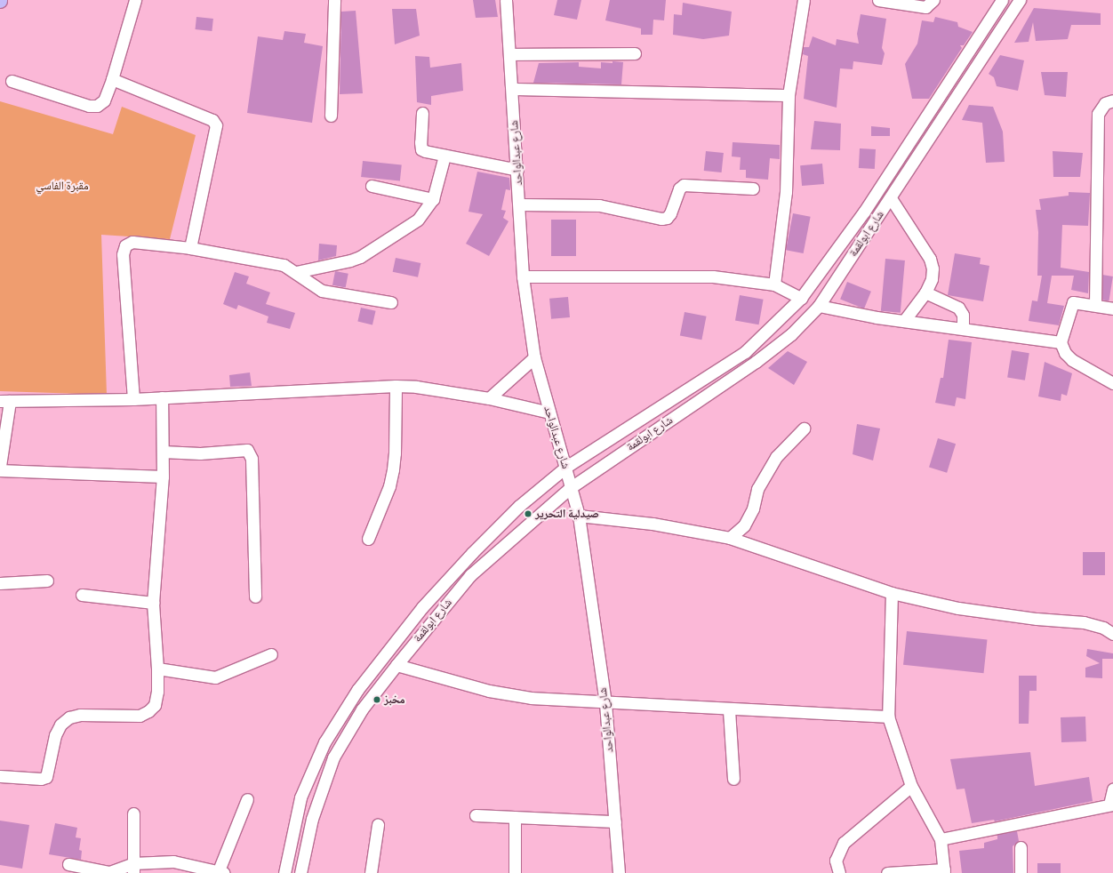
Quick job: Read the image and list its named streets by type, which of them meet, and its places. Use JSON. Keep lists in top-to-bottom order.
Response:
{
  "streets": {
    "street": ["شارع عبدالواحد", "شارع ابولقمة"]
  },
  "crossings": [
    ["شارع عبدالواحد", "شارع ابولقمة"]
  ],
  "parks": ["مقبرة الفاسي"],
  "places": ["صيدلية التحرير", "مخبز"]
}
